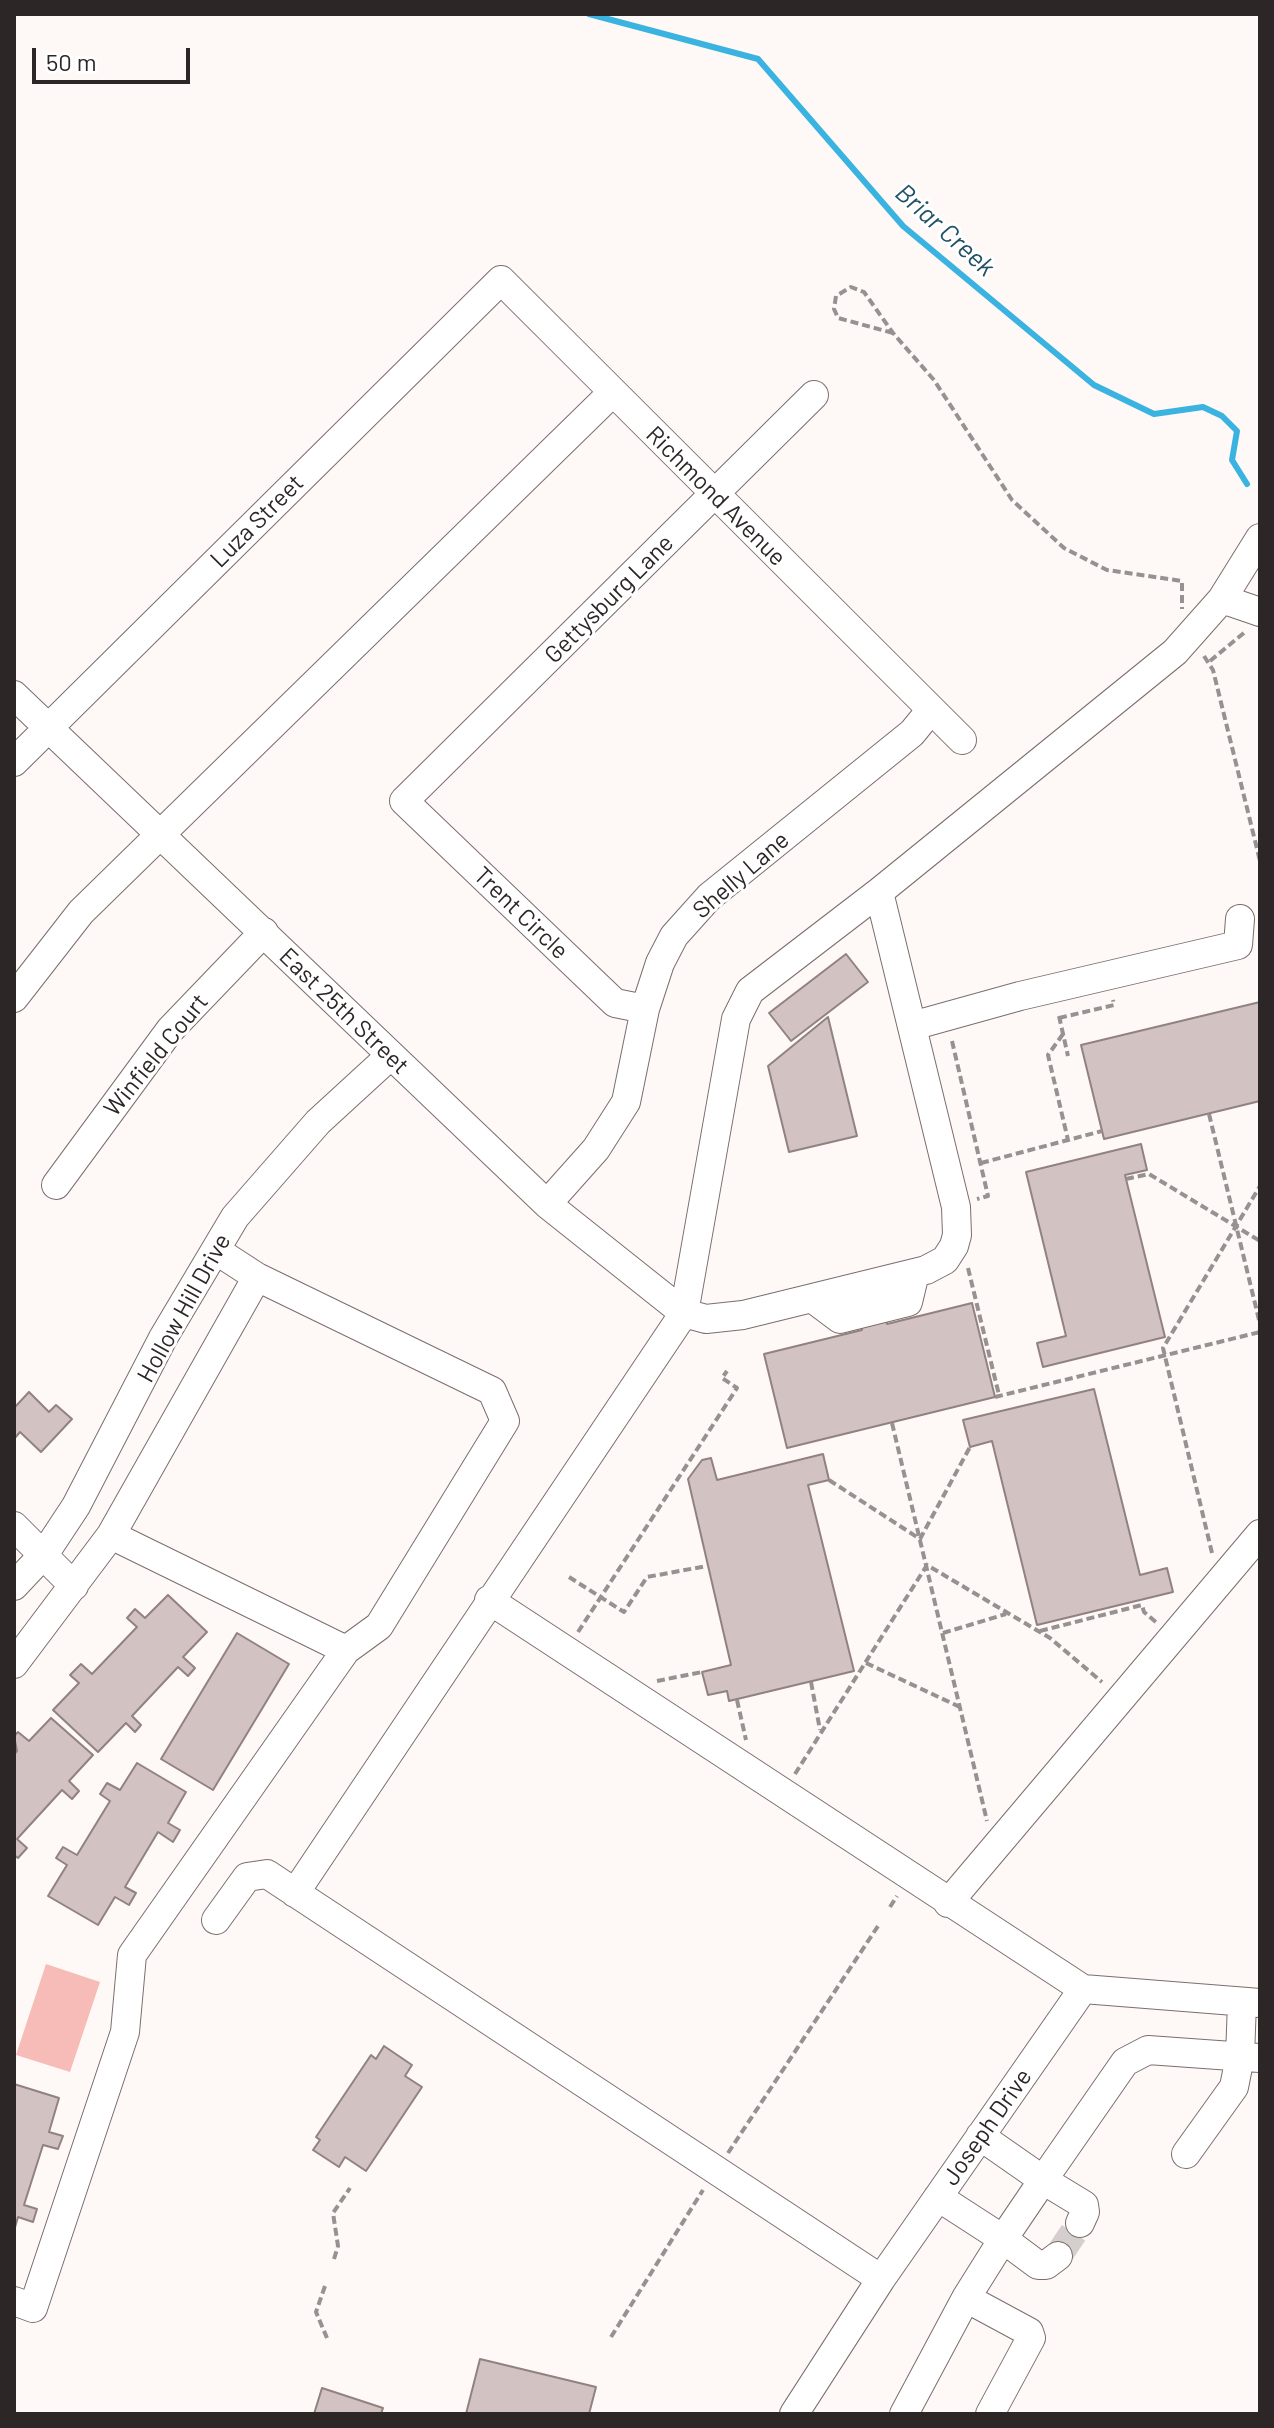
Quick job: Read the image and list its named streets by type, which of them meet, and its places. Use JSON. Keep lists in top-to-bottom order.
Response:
{
  "streets": {
    "street": [
      "Richmond Avenue",
      "Luza Street",
      "Gettysburg Lane",
      "Shelly Lane",
      "Trent Circle",
      "East 25th Street",
      "Winfield Court",
      "Hollow Hill Drive",
      "Joseph Drive"
    ]
  },
  "crossings": [
    ["Richmond Avenue", "Luza Street"],
    ["Richmond Avenue", "Gettysburg Lane"],
    ["Richmond Avenue", "Shelly Lane"],
    ["Luza Street", "East 25th Street"],
    ["Gettysburg Lane", "Trent Circle"],
    ["Shelly Lane", "Trent Circle"],
    ["Shelly Lane", "East 25th Street"],
    ["East 25th Street", "Winfield Court"],
    ["East 25th Street", "Hollow Hill Drive"]
  ],
  "water": ["Briar Creek"],
  "scale_bar": "50 m"
}
